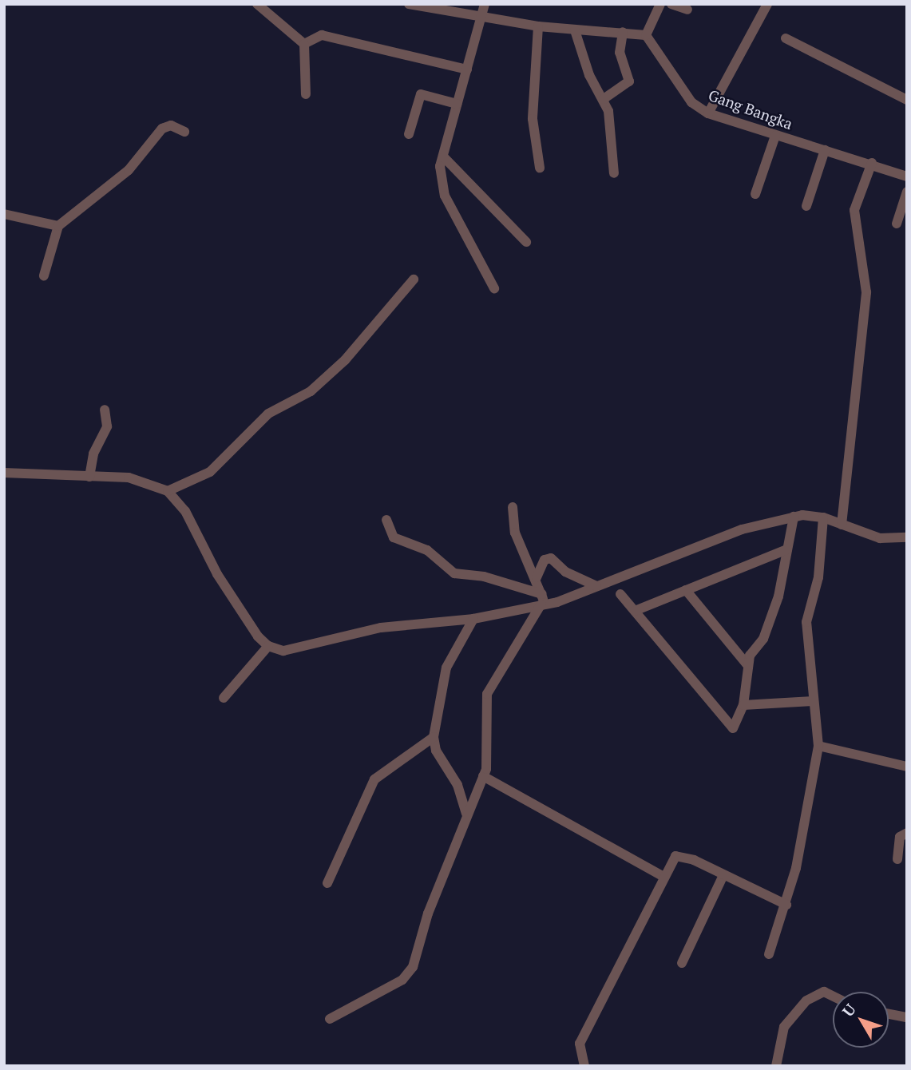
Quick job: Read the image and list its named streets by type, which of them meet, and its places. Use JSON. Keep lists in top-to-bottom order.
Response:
{
  "streets": {
    "street": ["Gang Bangka"]
  },
  "north": "top left"
}
